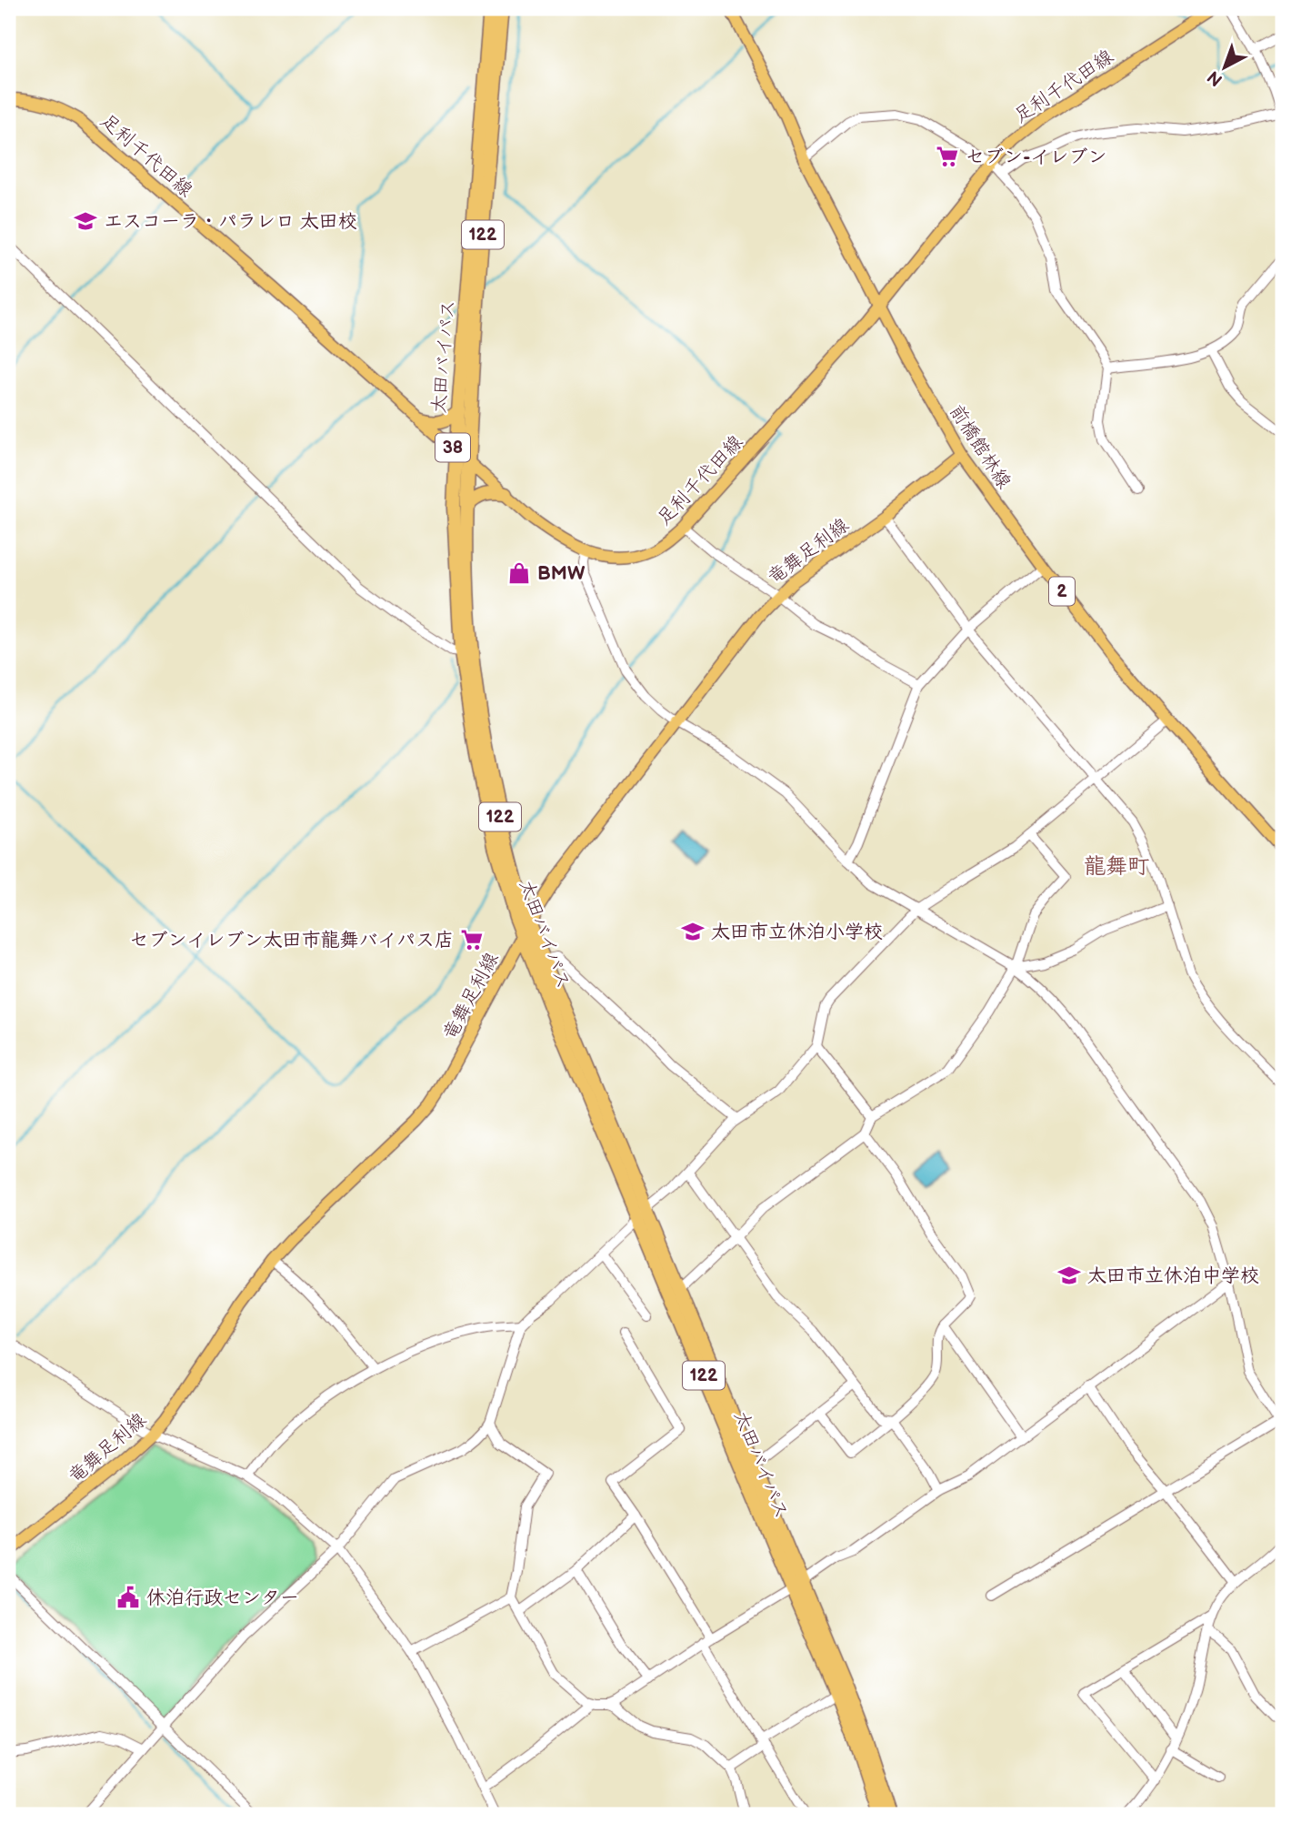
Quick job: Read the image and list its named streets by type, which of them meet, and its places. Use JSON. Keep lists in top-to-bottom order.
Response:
{
  "streets": {
    "highway": ["122", "太田バイパス"],
    "main road": [
      "足利千代田線",
      "前橋館林線",
      "38",
      "竜舞足利線",
      "2"
    ]
  },
  "crossings": [
    ["足利千代田線", "太田バイパス"],
    ["足利千代田線", "前橋館林線"],
    ["太田バイパス", "竜舞足利線"],
    ["前橋館林線", "竜舞足利線"]
  ],
  "districts": ["龍舞町"],
  "places": {
    "supermarket": ["セブン-イレブン", "セブンイレブン太田市龍舞バイパス店"],
    "school or university": ["エスコーラ・パラレロ 太田校", "太田市立休泊小学校", "太田市立休泊中学校"],
    "shop": ["BMW"],
    "public building": ["休泊行政センター"]
  },
  "north": "bottom left"
}
